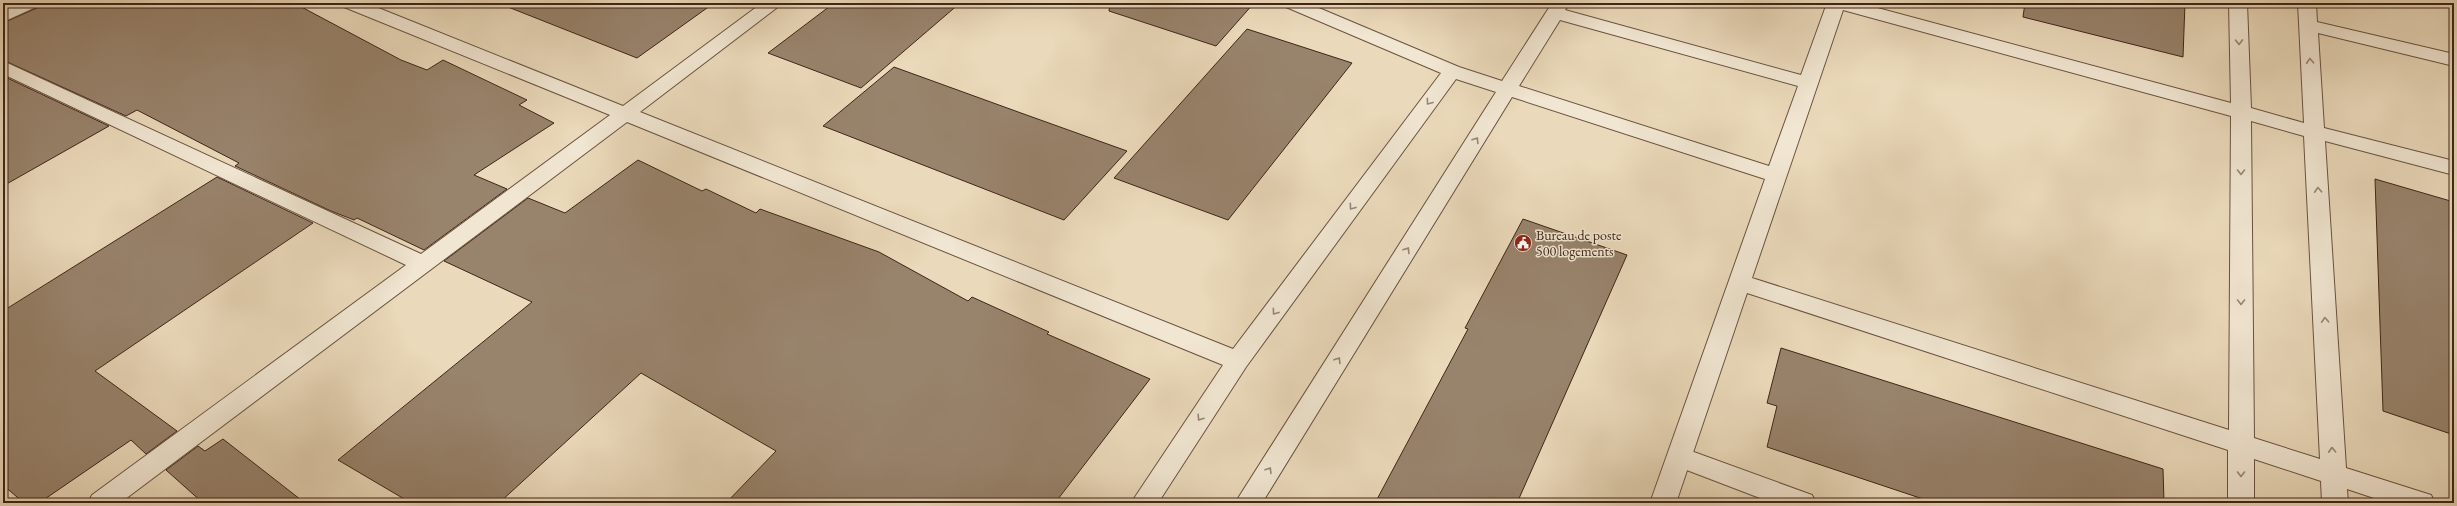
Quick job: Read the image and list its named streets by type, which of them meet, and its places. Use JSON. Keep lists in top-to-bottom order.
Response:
{
  "places": {
    "public building": ["Bureau de poste 500 logements"]
  }
}
